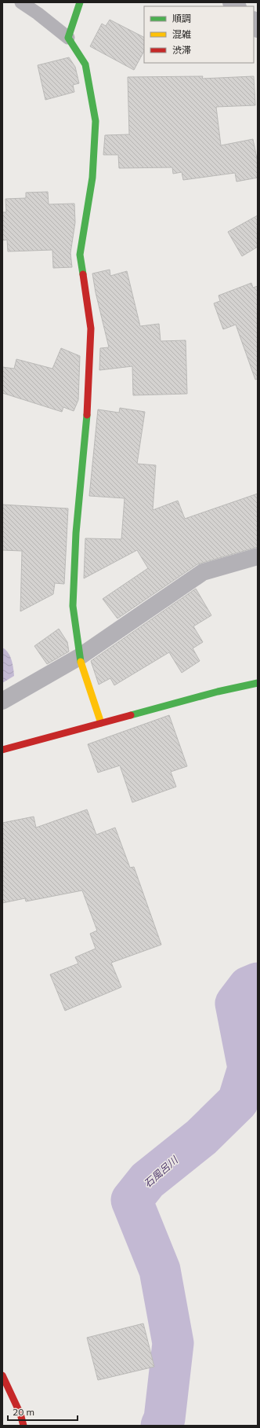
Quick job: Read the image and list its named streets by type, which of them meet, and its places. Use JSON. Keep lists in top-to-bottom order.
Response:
{
  "water": ["石風呂川"],
  "legend": ["順調", "混雑", "渋滞"],
  "scale_bar": "20 m"
}
